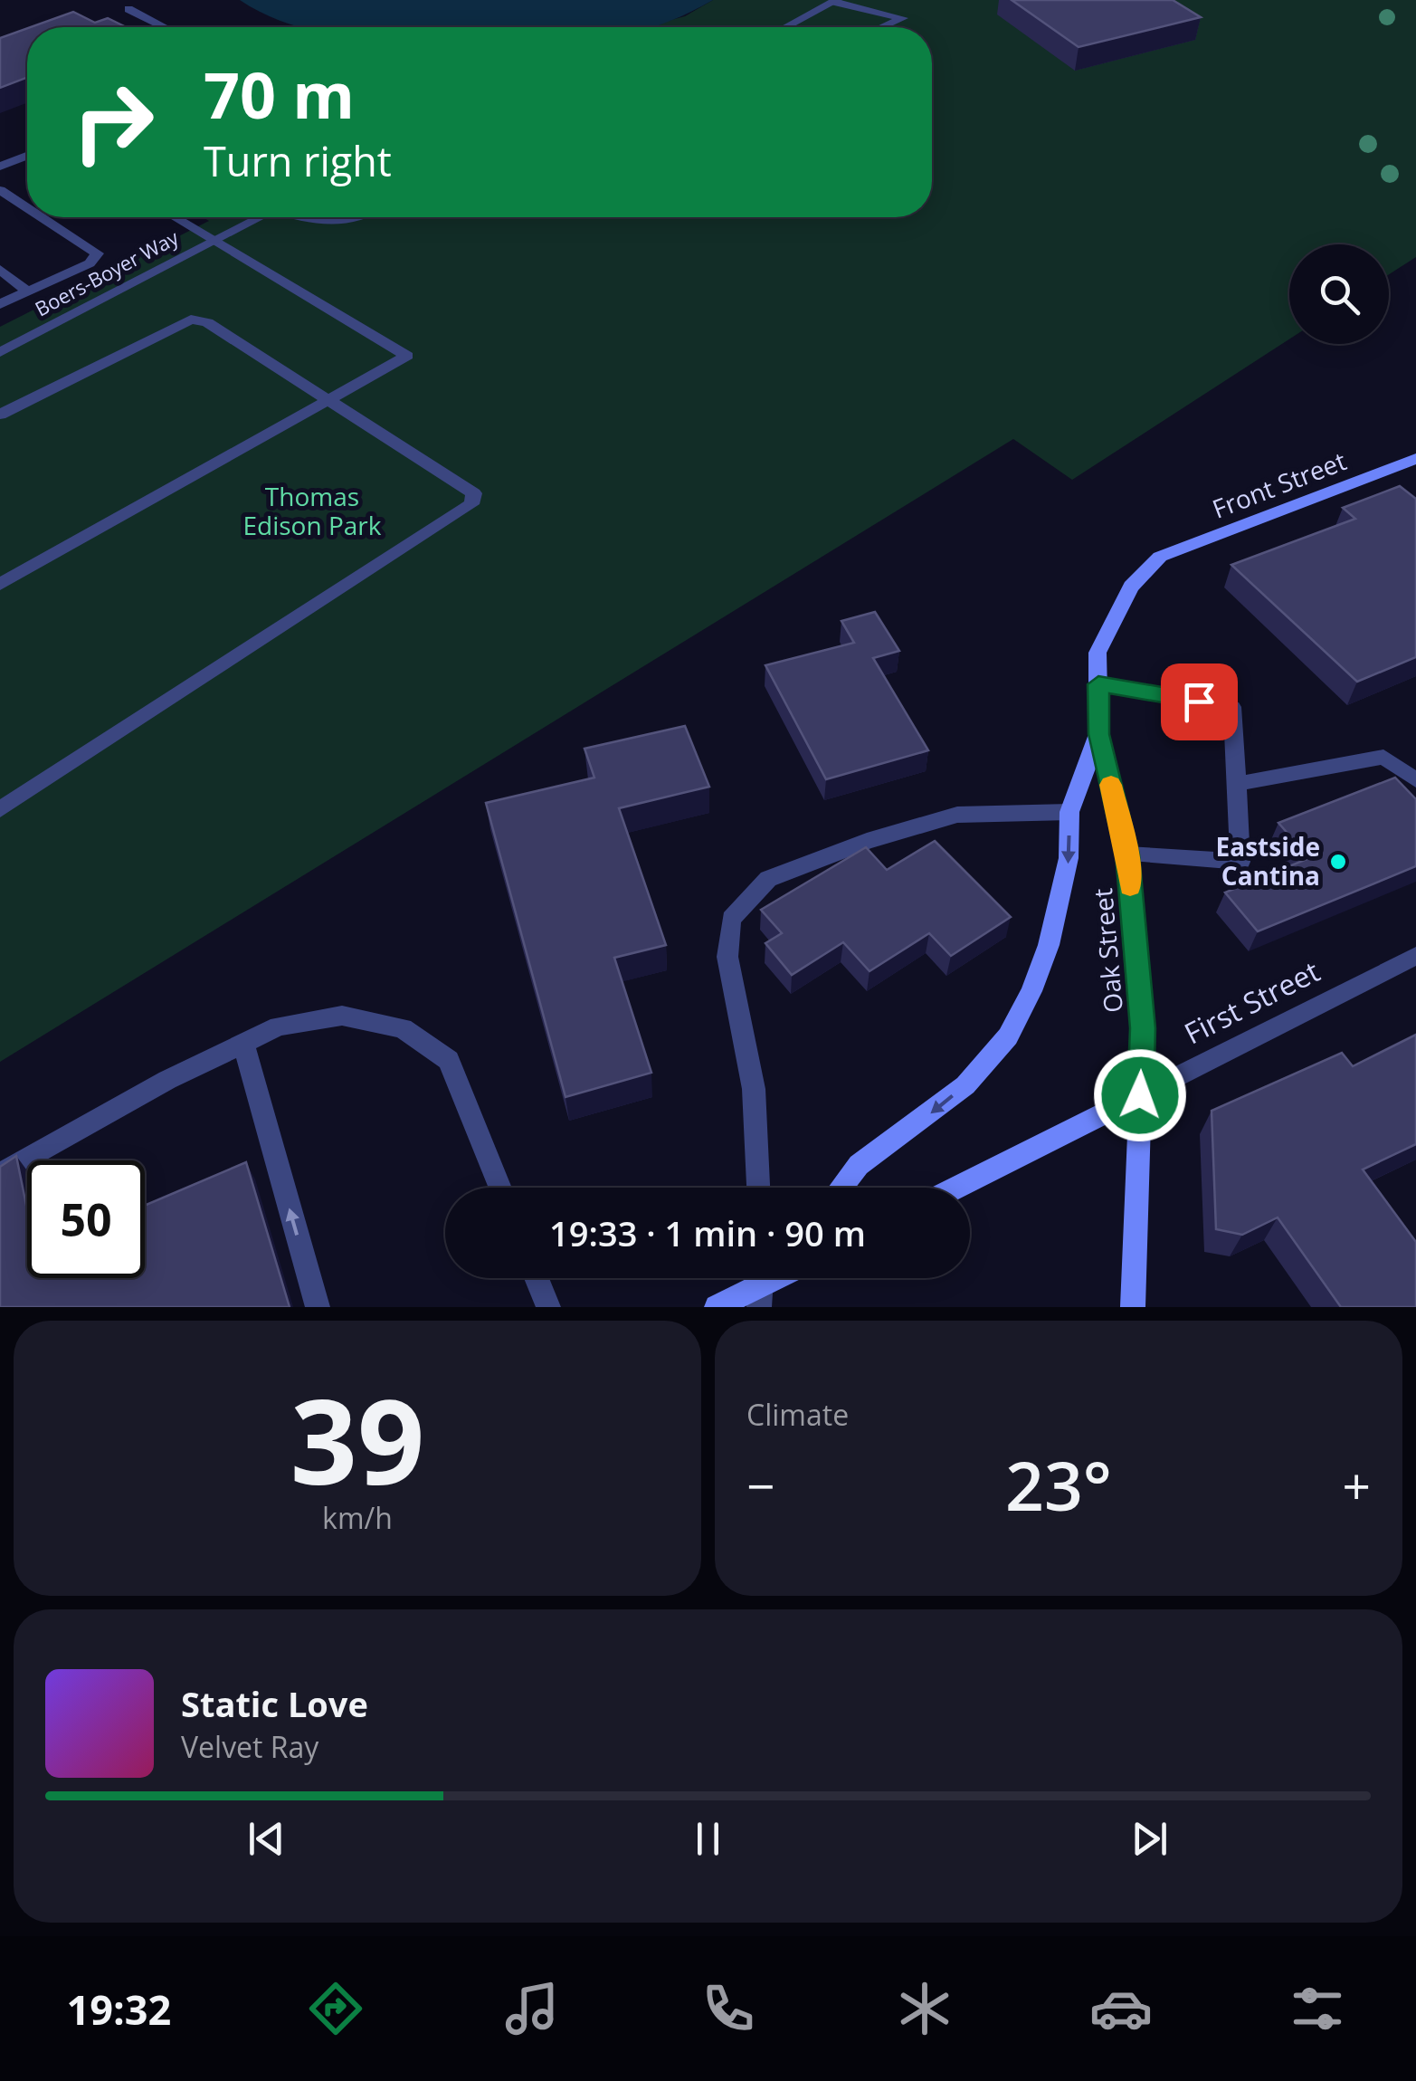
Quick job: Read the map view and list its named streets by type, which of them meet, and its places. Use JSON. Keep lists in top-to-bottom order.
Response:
{
  "streets": {
    "main road": ["Front Street", "Oak Street", "First Street"],
    "street": ["Boers-Boyer Way"]
  },
  "crossings": [
    ["Front Street", "Oak Street"],
    ["Oak Street", "First Street"]
  ],
  "parks": ["Thomas Edison Park"],
  "places": ["Eastside Cantina"],
  "page": {
    "turn": ["70 m", "Turn right"],
    "limit": "50",
    "trip": "19:33 · 1 min · 90 m",
    "tile": [
      ["39", "km/h"],
      "Climate"
    ],
    "heat": ["−", "23°", "+"],
    "song": ["Static Love", "Velvet Ray"],
    "tabs": "19:32"
  }
}
